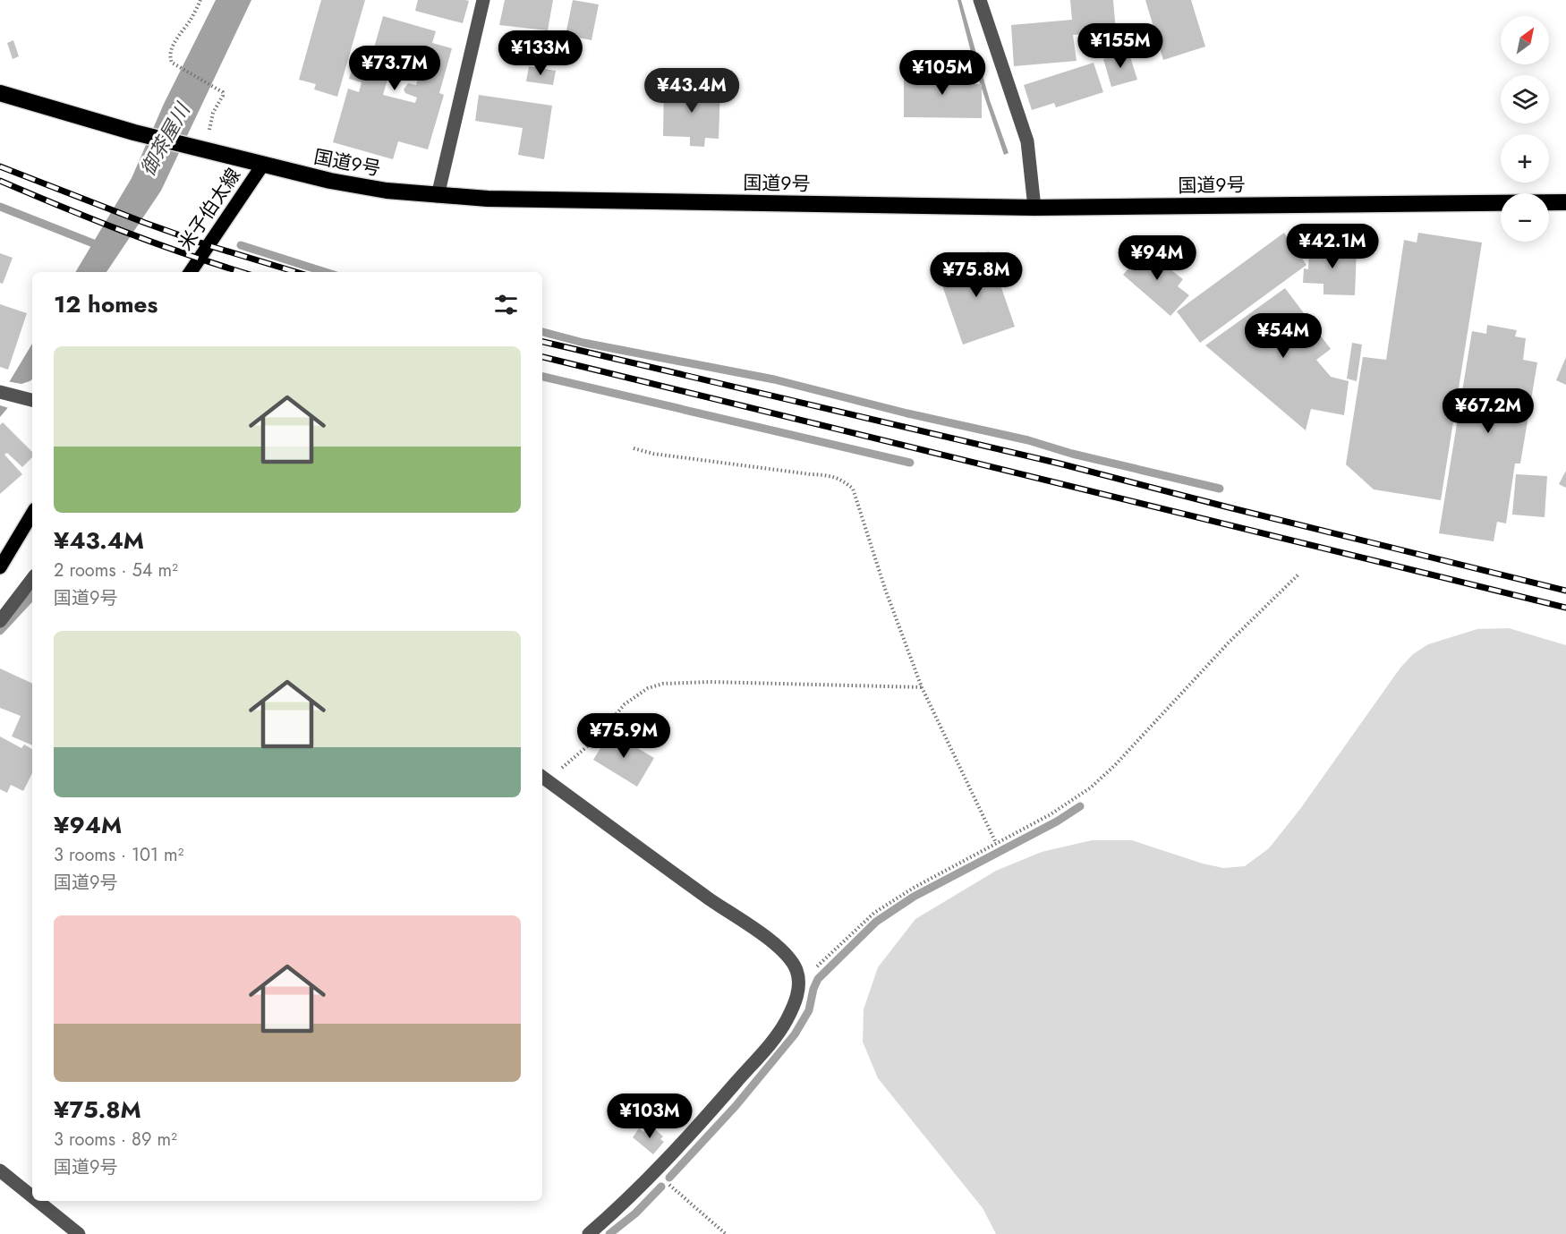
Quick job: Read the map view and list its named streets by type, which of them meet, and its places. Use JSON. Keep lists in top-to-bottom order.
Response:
{
  "streets": {
    "highway": ["国道9号"],
    "main road": ["米子伯太線"]
  },
  "crossings": [
    ["国道9号", "米子伯太線"]
  ],
  "water": ["御茶屋川"],
  "north": "top right",
  "page": {
    "map_buttons": ["+", "−"],
    "price": [
      "¥155M",
      "¥133M",
      "¥73.7M",
      "¥105M",
      "¥43.4M",
      "¥42.1M",
      "¥94M",
      "¥75.8M",
      "¥54M",
      "¥67.2M",
      "¥75.9M",
      "¥103M"
    ],
    "heading": "12 homes",
    "list": [
      {
        "name": "¥43.4M",
        "note": "2 rooms · 54 m² · 国道9号"
      },
      {
        "name": "¥94M",
        "note": "3 rooms · 101 m² · 国道9号"
      },
      {
        "name": "¥75.8M",
        "note": "3 rooms · 89 m² · 国道9号"
      }
    ]
  }
}
